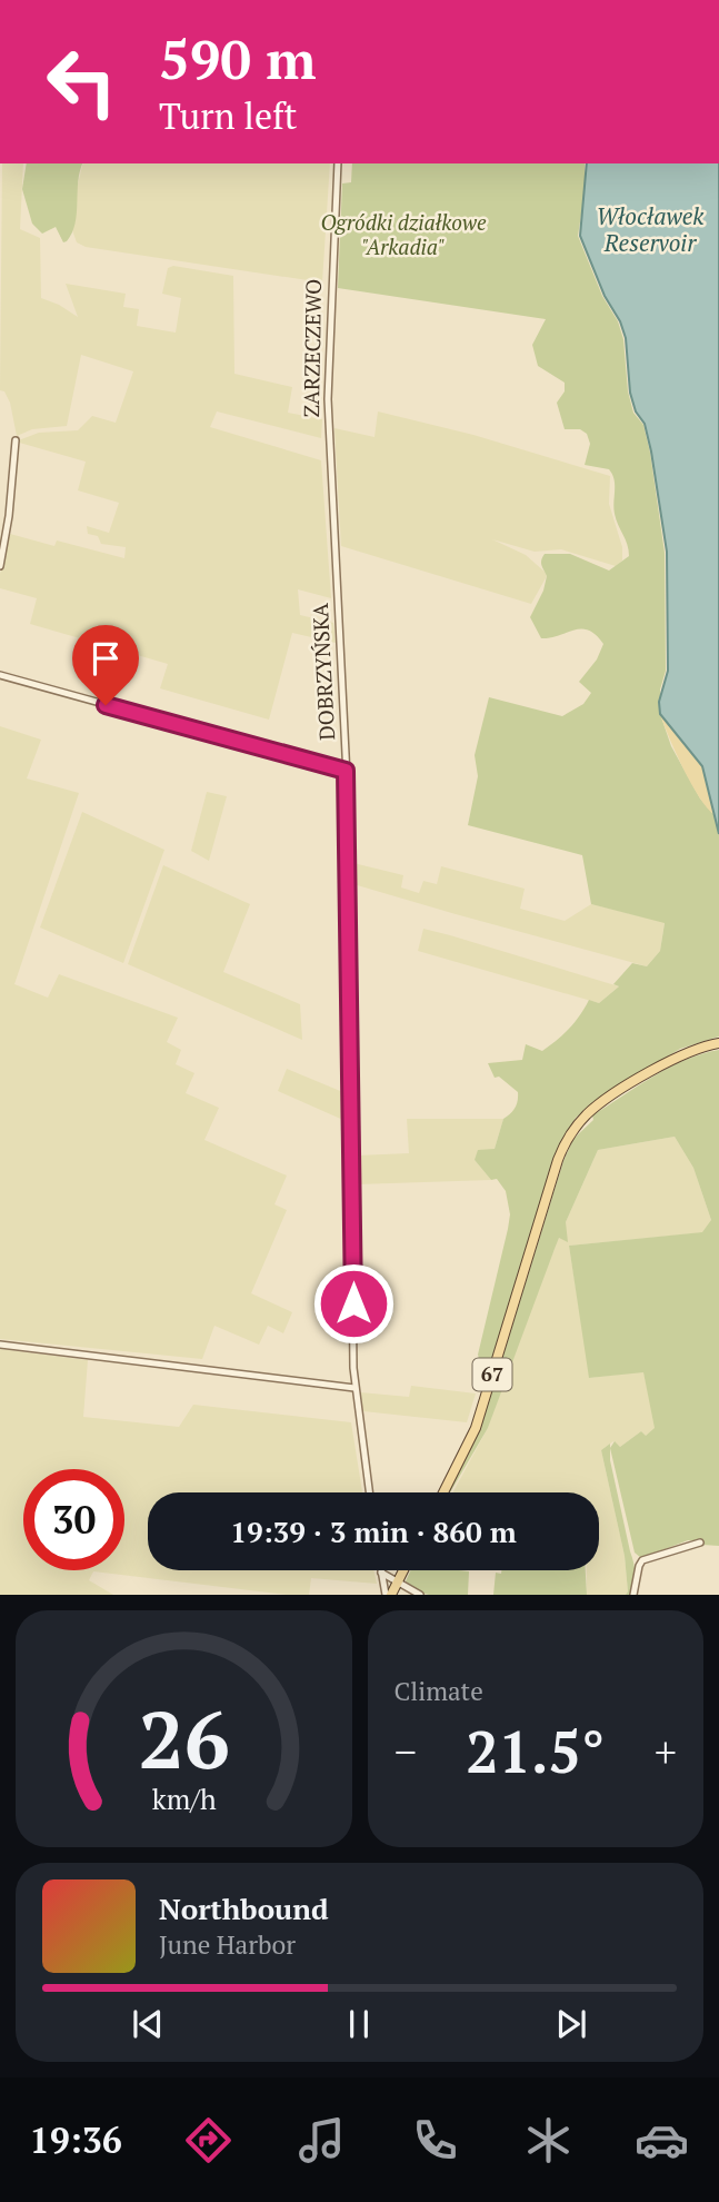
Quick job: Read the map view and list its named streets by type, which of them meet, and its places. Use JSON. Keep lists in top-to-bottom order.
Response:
{
  "streets": {
    "main road": ["67"],
    "street": ["ZARZECZEWO", "DOBRZYŃSKA"]
  },
  "crossings": [
    ["ZARZECZEWO", "DOBRZYŃSKA"]
  ],
  "water": ["Włocławek Reservoir"],
  "parks": ["Ogródki działkowe \"Arkadia\""],
  "page": {
    "turn": ["590 m", "Turn left"],
    "limit": "30",
    "trip": "19:39 · 3 min · 860 m",
    "tile": "Climate",
    "heat": ["−", "21.5°", "+"],
    "song": ["Northbound", "June Harbor"],
    "tabs": "19:36",
    "gauge": ["26", "km/h"]
  }
}
